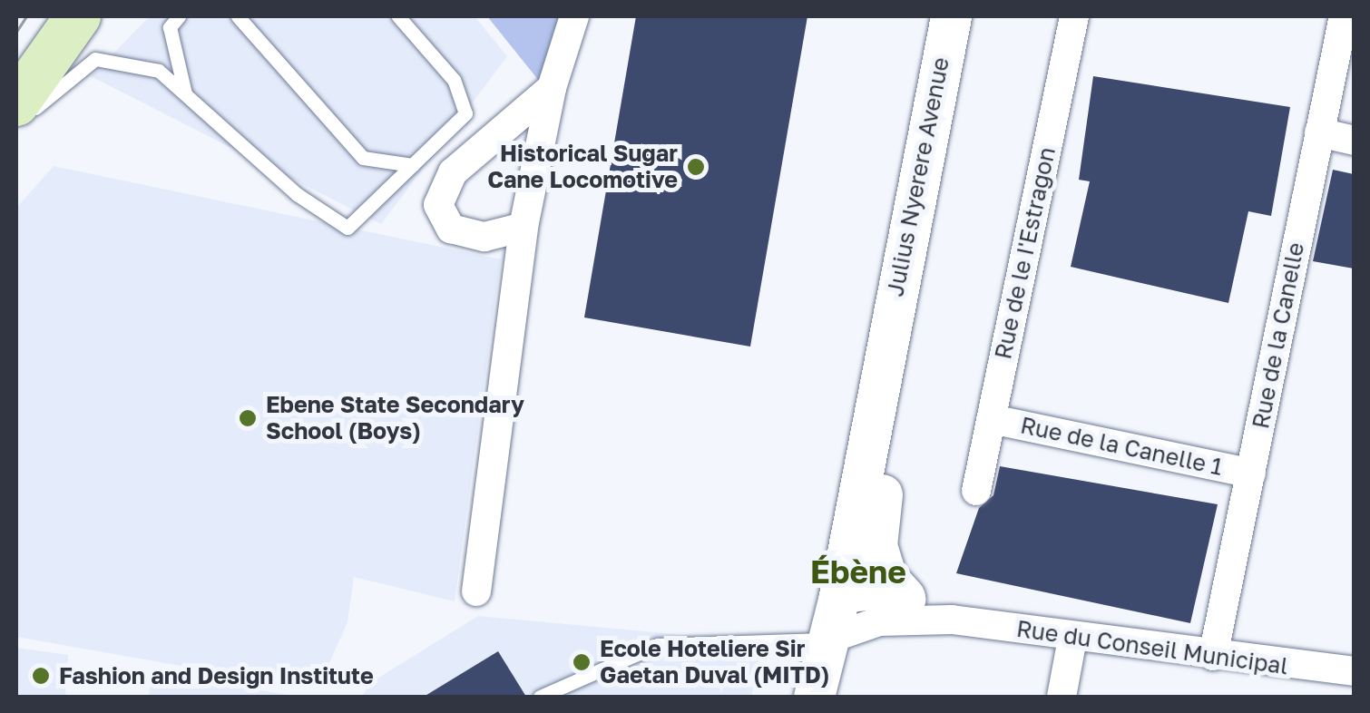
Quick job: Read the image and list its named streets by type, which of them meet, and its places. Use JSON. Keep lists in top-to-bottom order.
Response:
{
  "streets": {
    "main road": ["Julius Nyerere Avenue"],
    "street": [
      "Rue de le I'Estragon",
      "Rue de la Canelle",
      "Rue de la Canelle 1",
      "Rue du Conseil Municipal"
    ]
  },
  "crossings": [
    ["Rue de le I'Estragon", "Rue de la Canelle 1"],
    ["Rue de la Canelle", "Rue de la Canelle 1"],
    ["Rue de la Canelle", "Rue du Conseil Municipal"]
  ],
  "districts": ["Ébène"],
  "places": [
    "Historical Sugar Cane Locomotive",
    "Ebene State Secondary School (Boys)",
    "Ecole Hoteliere Sir Gaetan Duval (MITD)",
    "Fashion and Design Institute"
  ]
}
